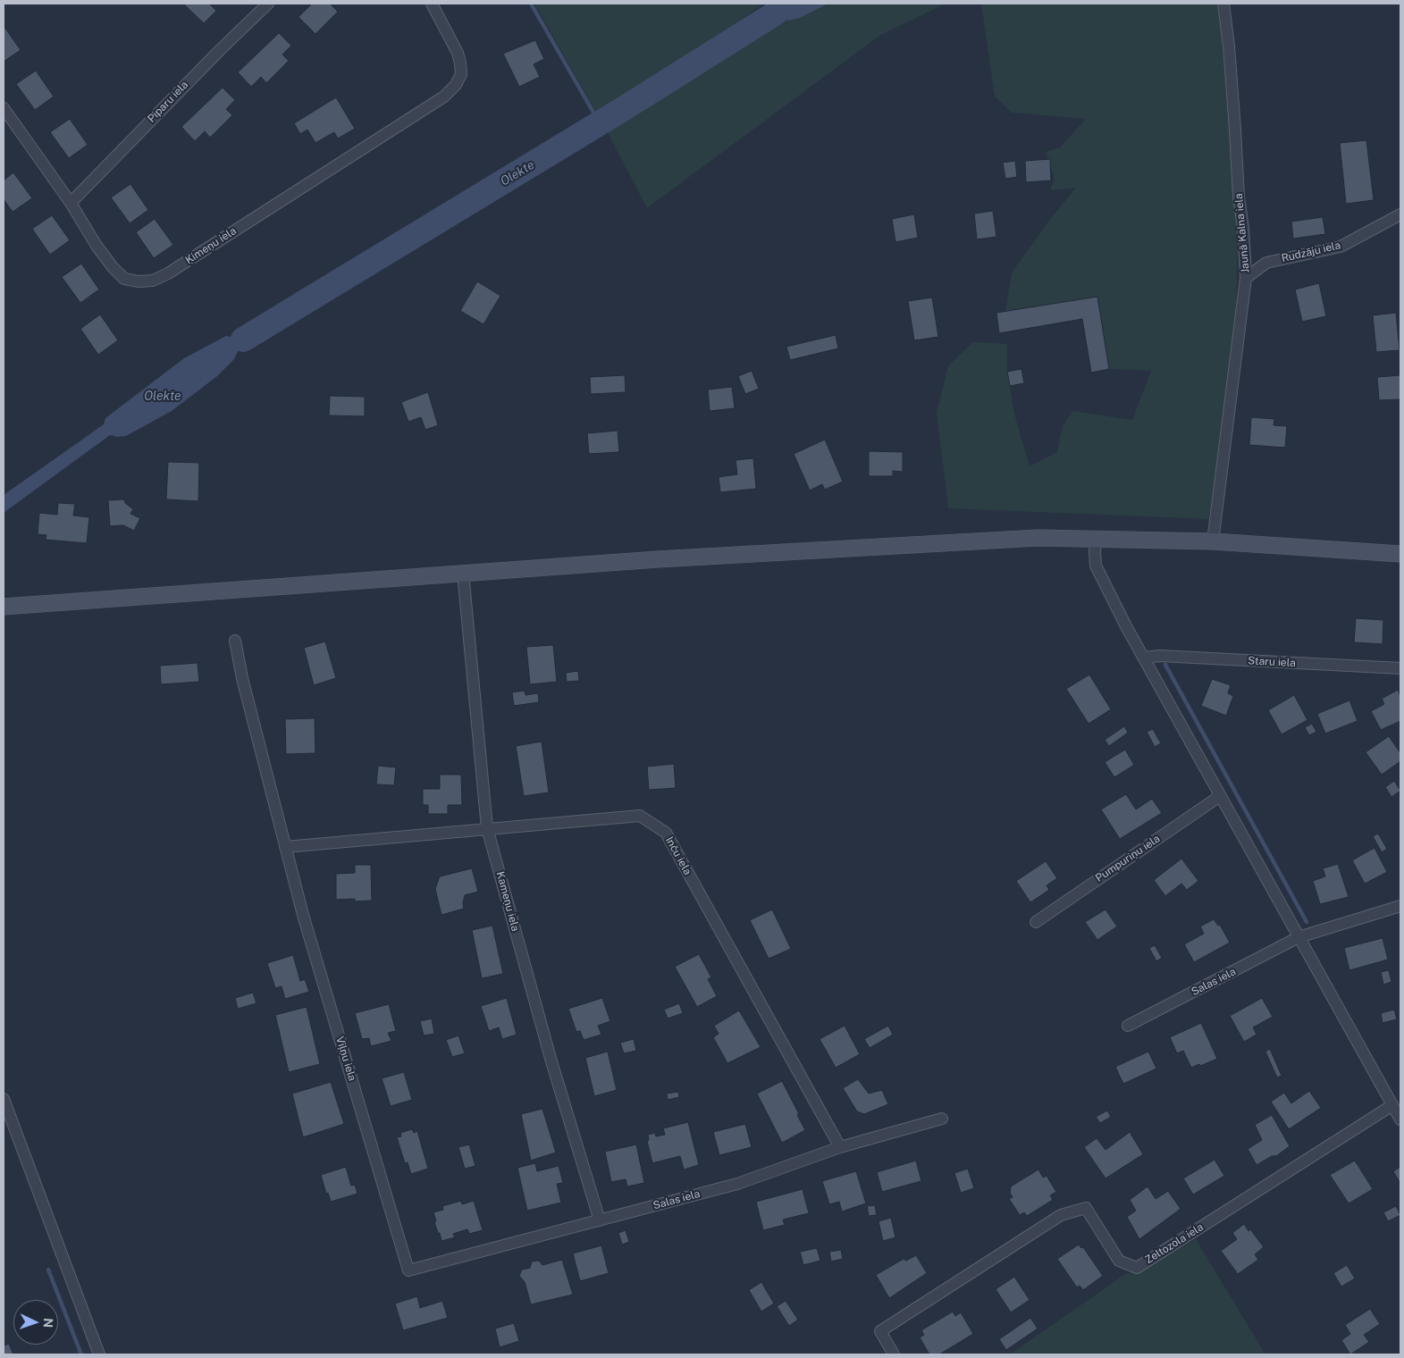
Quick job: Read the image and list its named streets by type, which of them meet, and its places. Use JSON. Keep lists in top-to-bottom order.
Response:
{
  "streets": {
    "street": [
      "Piparu iela",
      "Jaunā Kalna iela",
      "Ķimeņu iela",
      "Rudzāju iela",
      "Staru iela",
      "Inču iela",
      "Pumpuriņu iela",
      "Kameņu iela",
      "Salas iela",
      "Viļņu iela",
      "Zeltozola iela"
    ]
  },
  "crossings": [
    ["Piparu iela", "Ķimeņu iela"],
    ["Jaunā Kalna iela", "Rudzāju iela"],
    ["Inču iela", "Kameņu iela"],
    ["Inču iela", "Salas iela"],
    ["Inču iela", "Viļņu iela"],
    ["Kameņu iela", "Salas iela"],
    ["Salas iela", "Viļņu iela"]
  ],
  "water": ["Olekte"],
  "north": "right"
}
